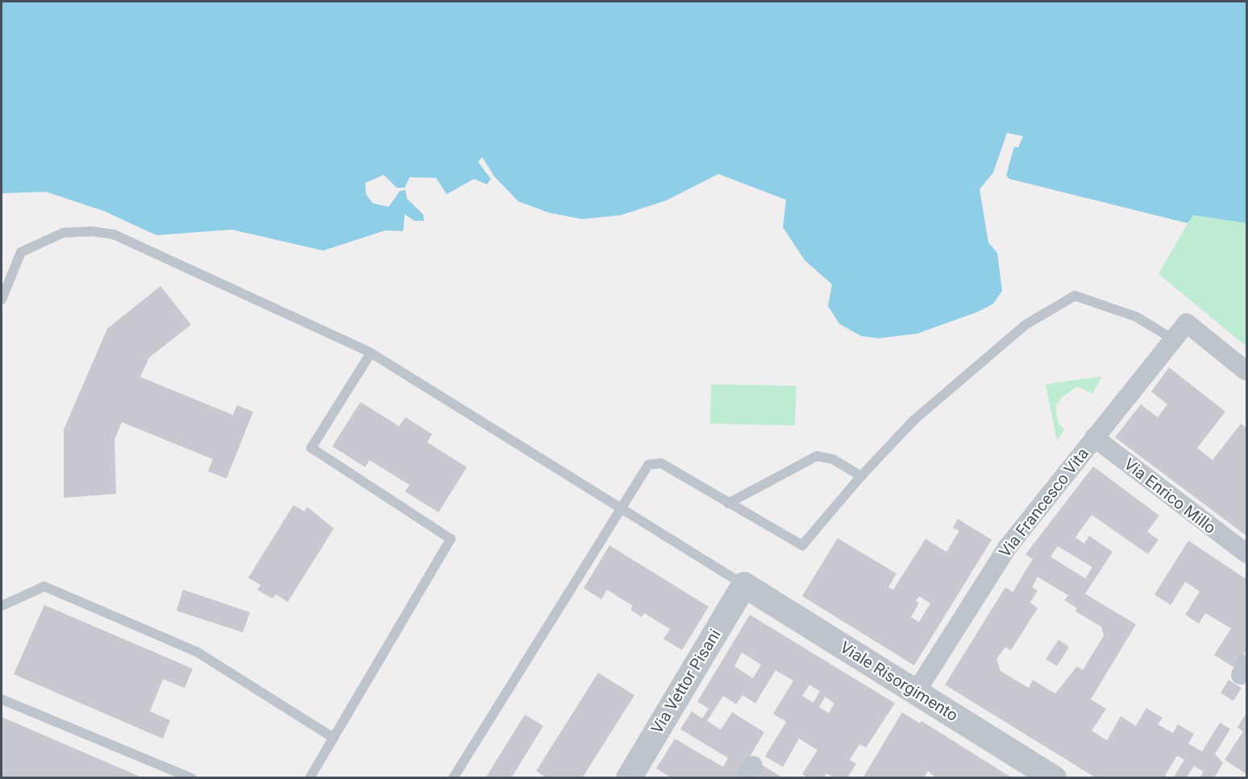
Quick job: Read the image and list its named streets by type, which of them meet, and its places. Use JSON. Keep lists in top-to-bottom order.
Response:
{
  "streets": {
    "street": [
      "Via Enrico Millo",
      "Via Francesco Vita",
      "Via Vettor Pisani",
      "Viale Risorgimento"
    ]
  },
  "crossings": [
    ["Via Enrico Millo", "Via Francesco Vita"],
    ["Via Francesco Vita", "Viale Risorgimento"],
    ["Via Vettor Pisani", "Viale Risorgimento"]
  ]
}
